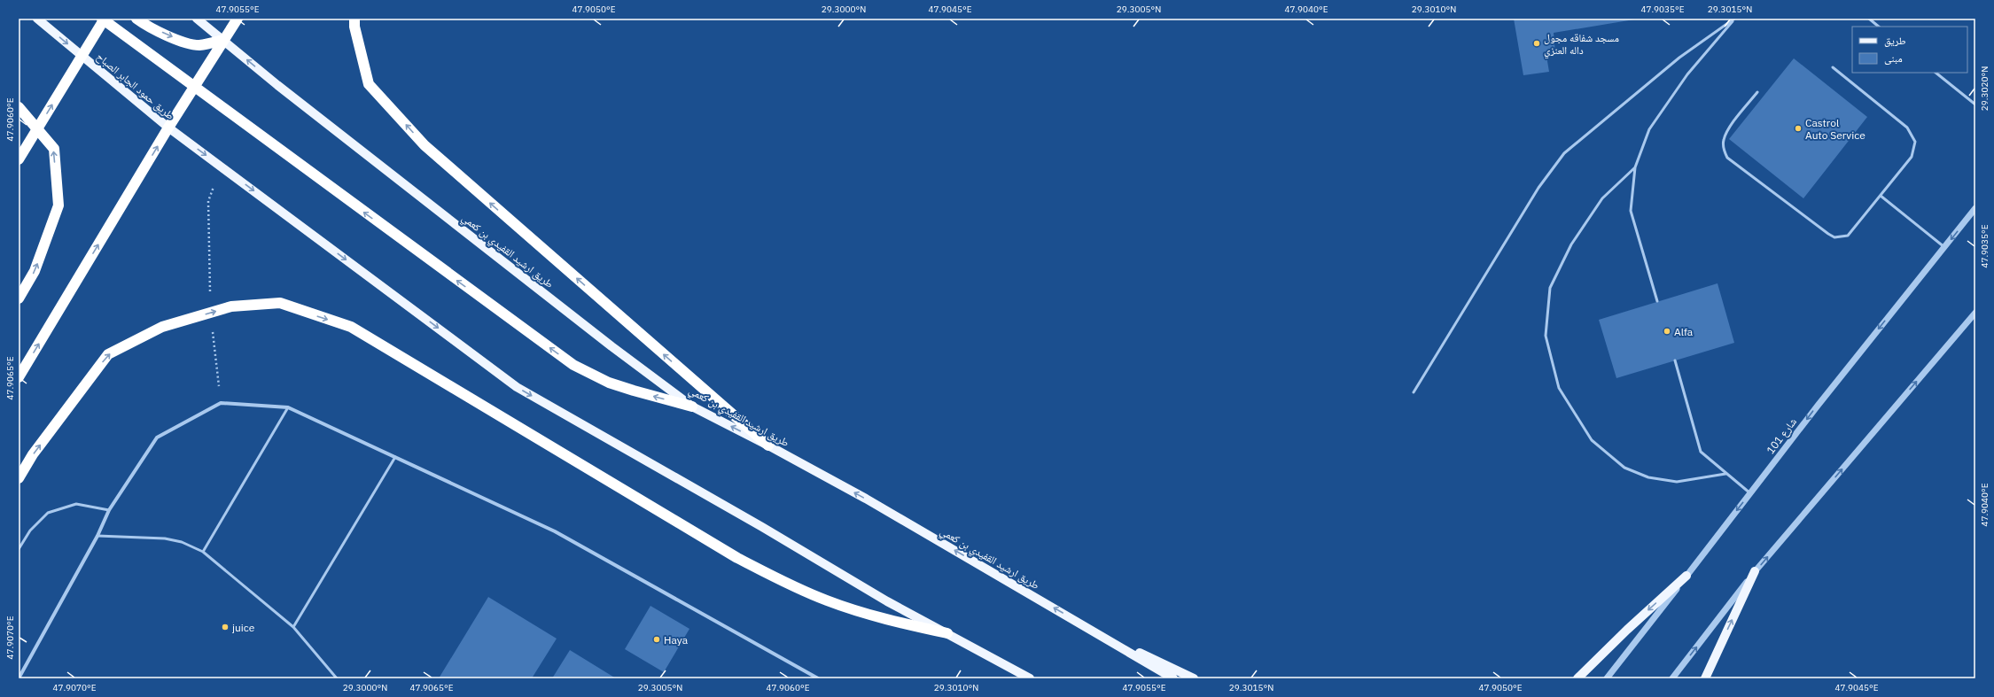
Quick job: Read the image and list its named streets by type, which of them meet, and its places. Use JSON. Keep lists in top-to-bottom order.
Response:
{
  "streets": {
    "main road": ["طريق حمود الجابر الصباح", "طريق ارشيد القفيدي بن كعمي"],
    "street": ["شارع 101"]
  },
  "one_way": ["طريق حمود الجابر الصباح", "شارع 101"],
  "places": [
    "مسجد شفاقه مجول داله العنزي",
    "Castrol Auto Service",
    "Alfa",
    "juice",
    "Haya"
  ],
  "legend": ["طريق", "مبنى"],
  "coordinates": [
    "47.9055°E",
    "47.9050°E",
    "29.3000°N",
    "47.9045°E",
    "29.3005°N",
    "47.9040°E",
    "29.3010°N",
    "47.9035°E",
    "29.3015°N",
    "29.3020°N",
    "47.9060°E",
    "47.9065°E",
    "47.9070°E"
  ]
}
